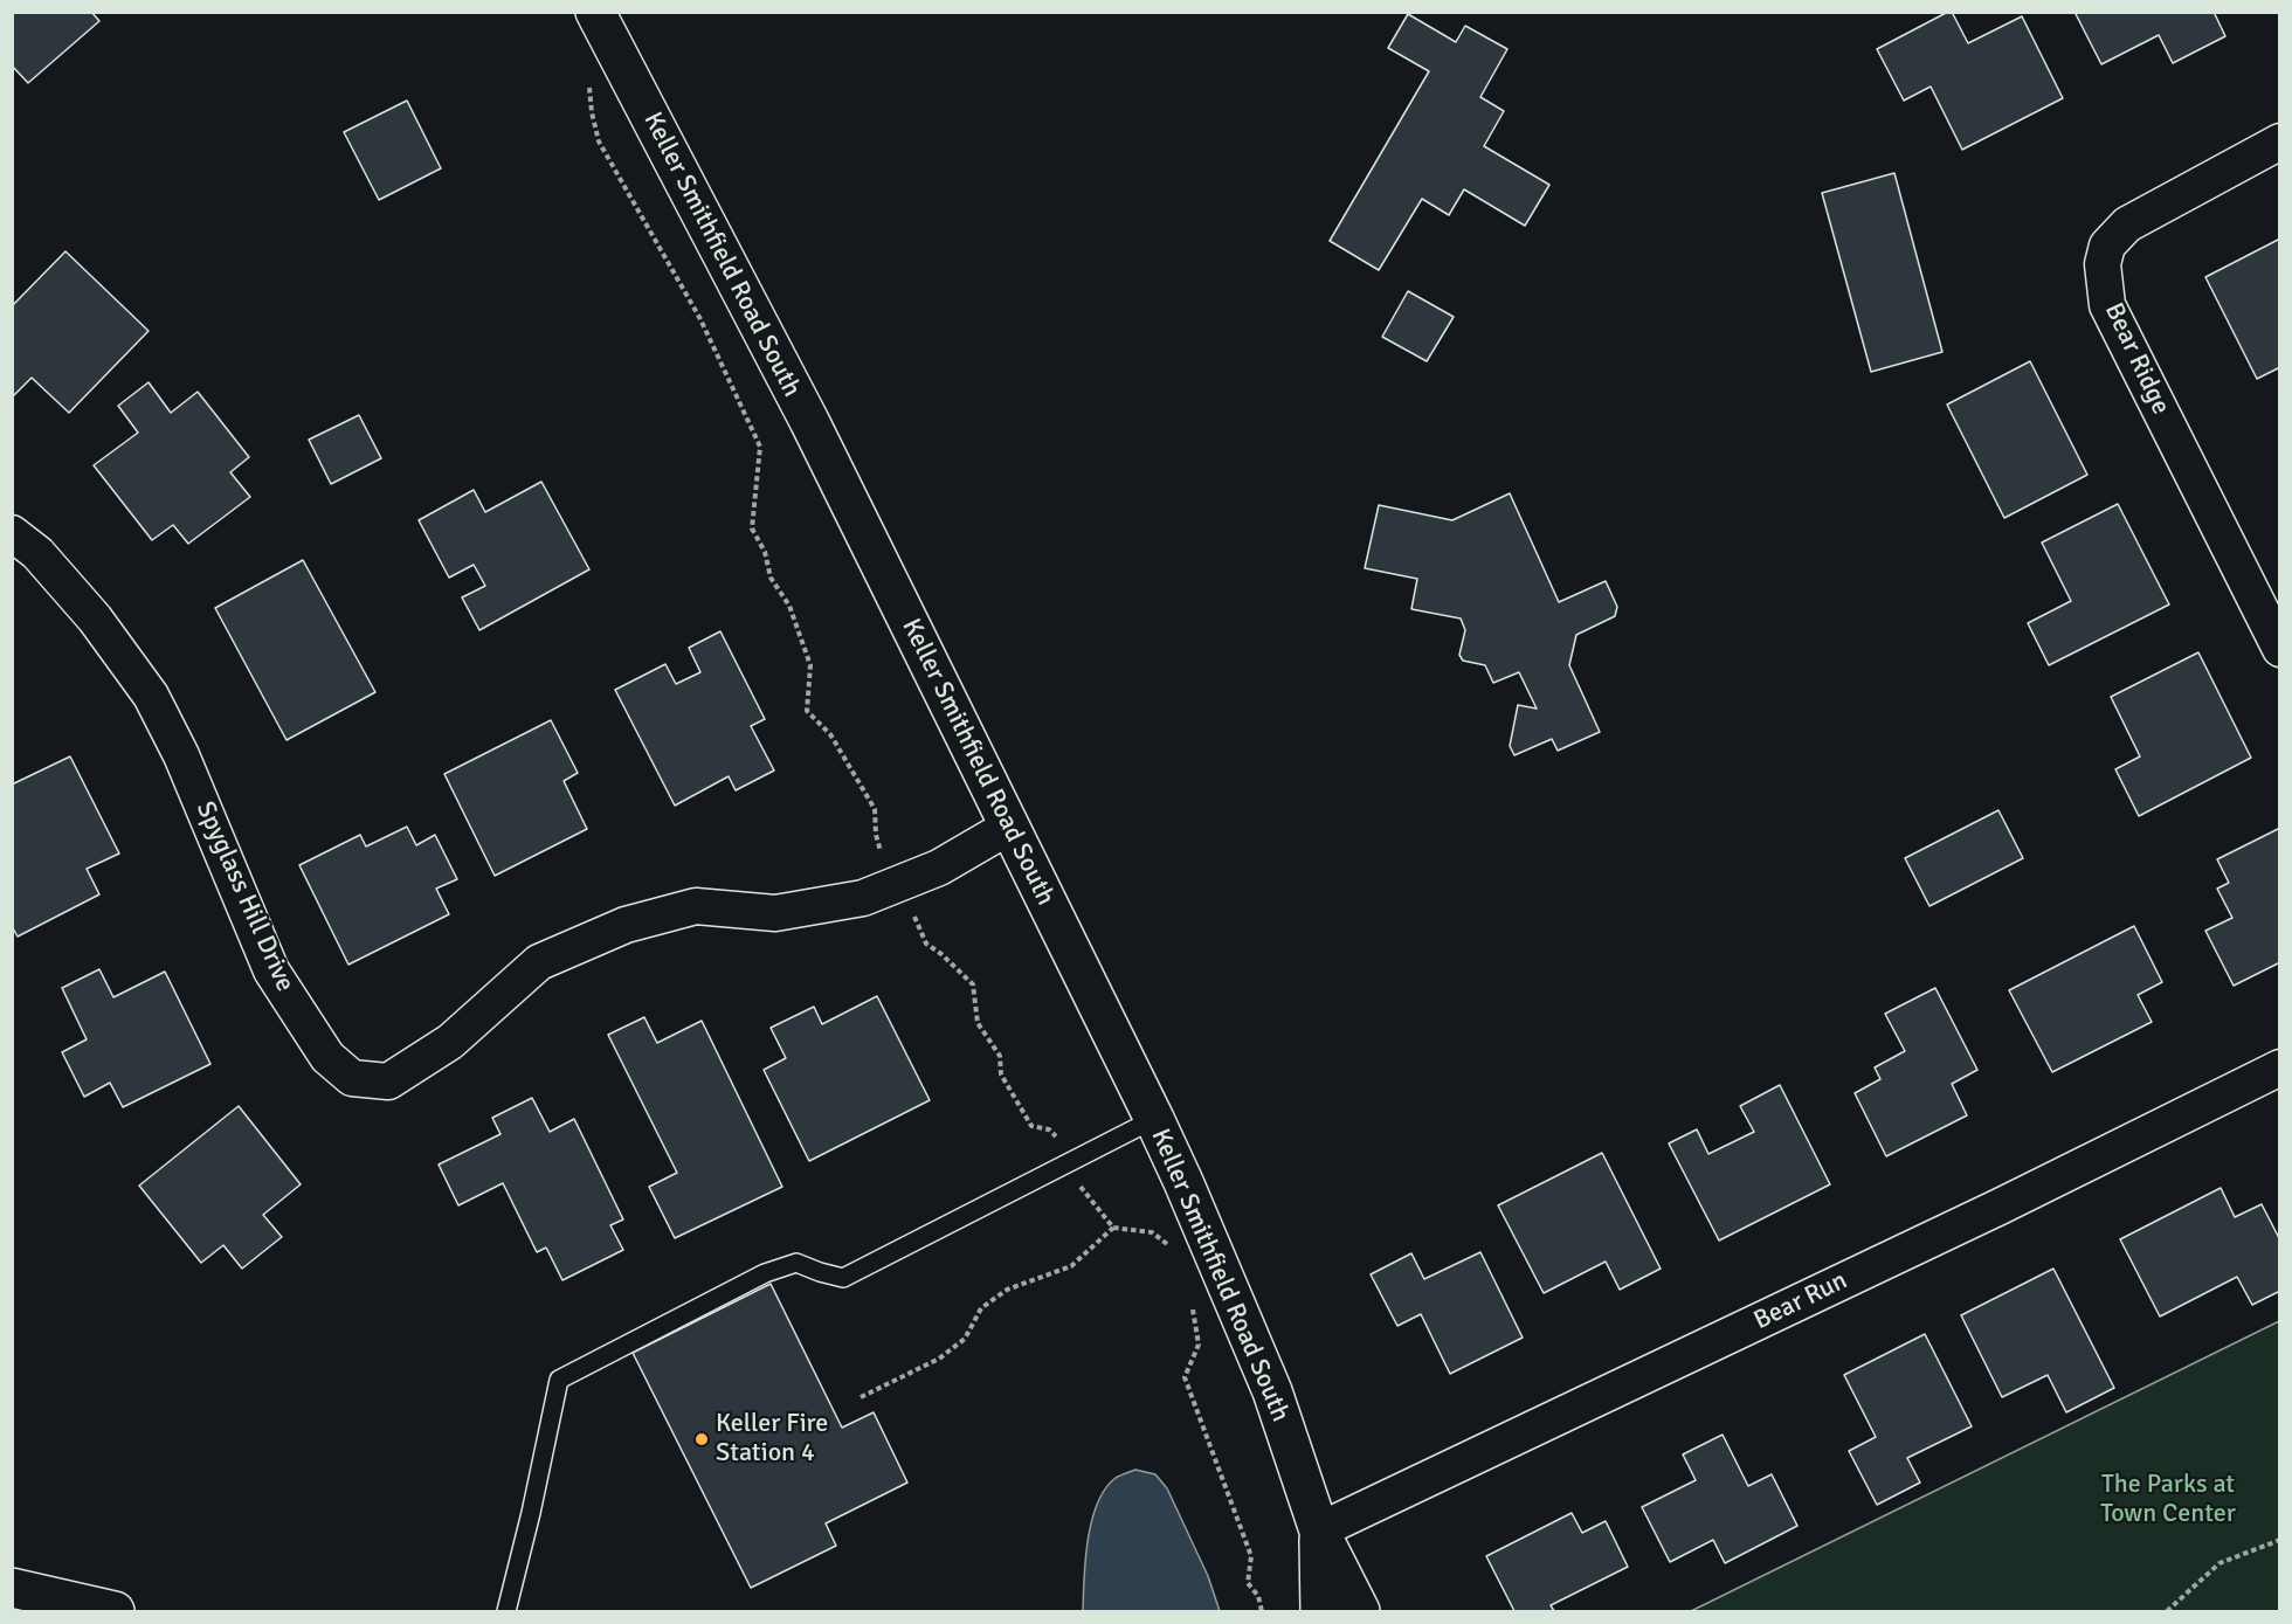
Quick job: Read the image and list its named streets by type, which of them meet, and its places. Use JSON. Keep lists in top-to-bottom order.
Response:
{
  "streets": {
    "main road": ["Keller Smithfield Road South"],
    "street": ["Bear Ridge", "Spyglass Hill Drive", "Bear Run"]
  },
  "crossings": [
    ["Keller Smithfield Road South", "Spyglass Hill Drive"],
    ["Keller Smithfield Road South", "Bear Run"]
  ],
  "parks": ["The Parks at Town Center"],
  "places": ["Keller Fire Station 4"]
}
